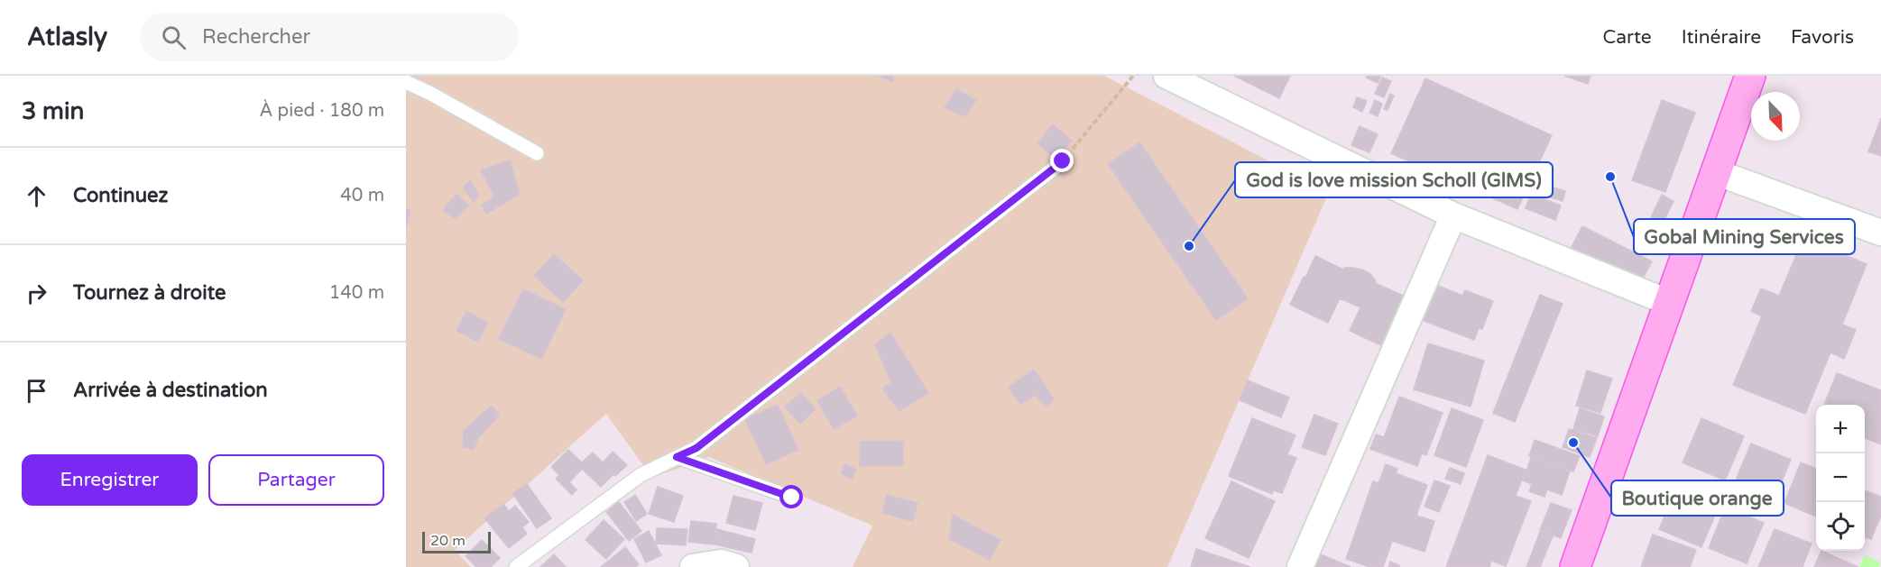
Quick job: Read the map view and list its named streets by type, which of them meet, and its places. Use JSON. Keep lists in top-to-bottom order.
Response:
{
  "places": ["Gobal Mining Services", "God is love mission Scholl (GlMS)", "Boutique orange"],
  "scale_bar": "20 m",
  "north": "bottom right",
  "page": {
    "header": "Atlasly",
    "search": "Rechercher",
    "nav": ["Carte", "Itinéraire", "Favoris"],
    "heading": ["3 min", "À pied · 180 m"],
    "list": [
      ["Continuez", "40 m"],
      ["Tournez à droite", "140 m"],
      "Arrivée à destination"
    ],
    "map_buttons": ["+", "−"],
    "buttons": ["Enregistrer", "Partager"],
    "scale": "20 m"
  }
}
